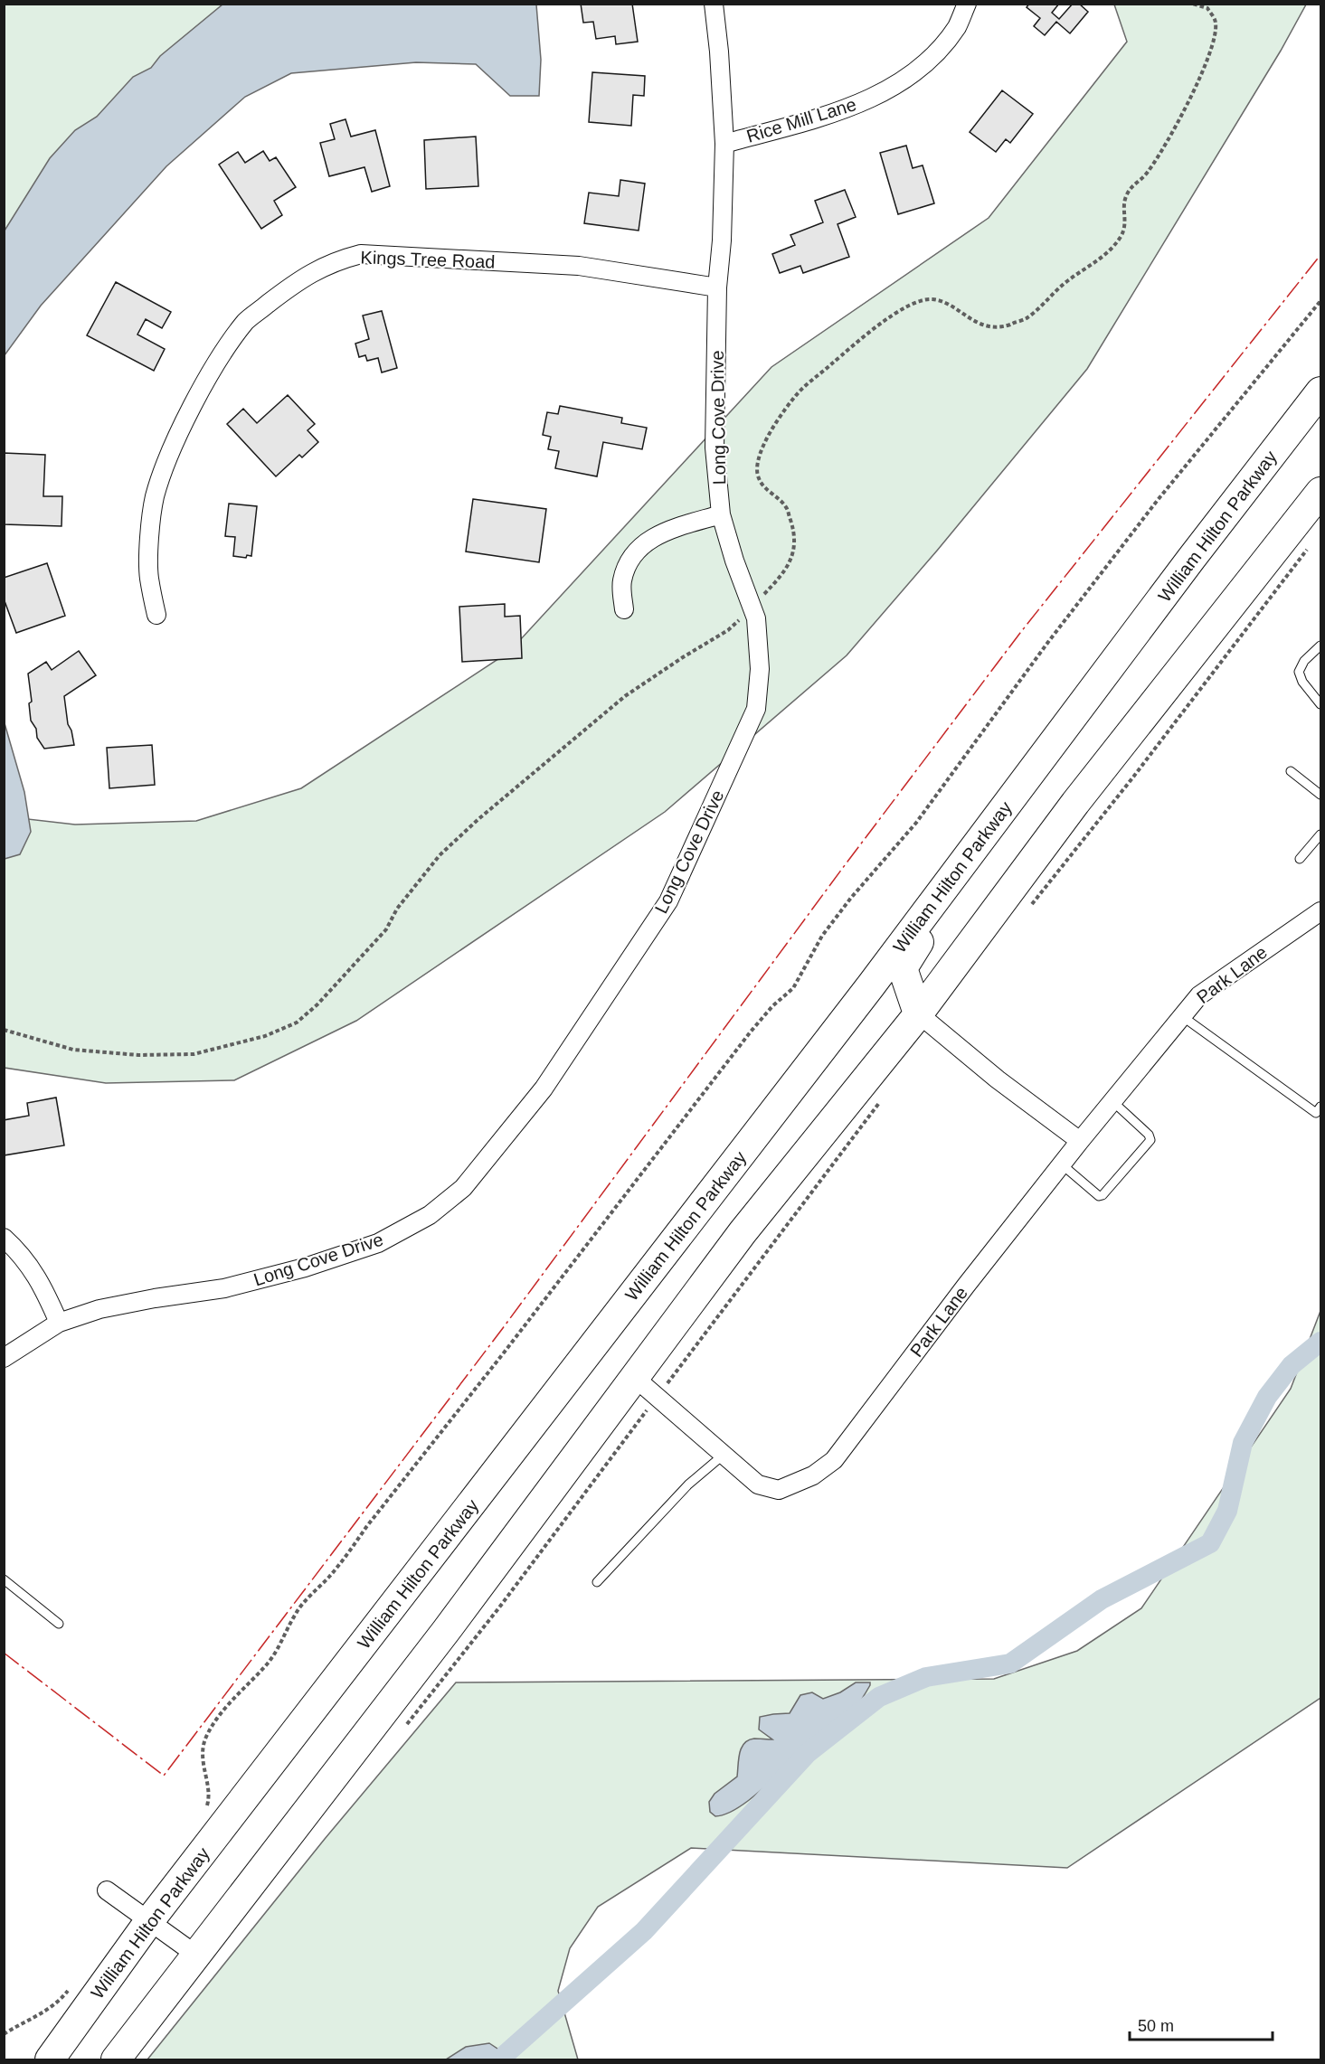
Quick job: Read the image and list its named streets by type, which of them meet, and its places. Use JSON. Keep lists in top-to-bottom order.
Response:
{
  "streets": {
    "highway": ["William Hilton Parkway"],
    "street": [
      "Rice Mill Lane",
      "Kings Tree Road",
      "Long Cove Drive",
      "Park Lane"
    ]
  },
  "crossings": [
    ["Rice Mill Lane", "Long Cove Drive"],
    ["Kings Tree Road", "Long Cove Drive"]
  ],
  "scale_bar": "50 m"
}
